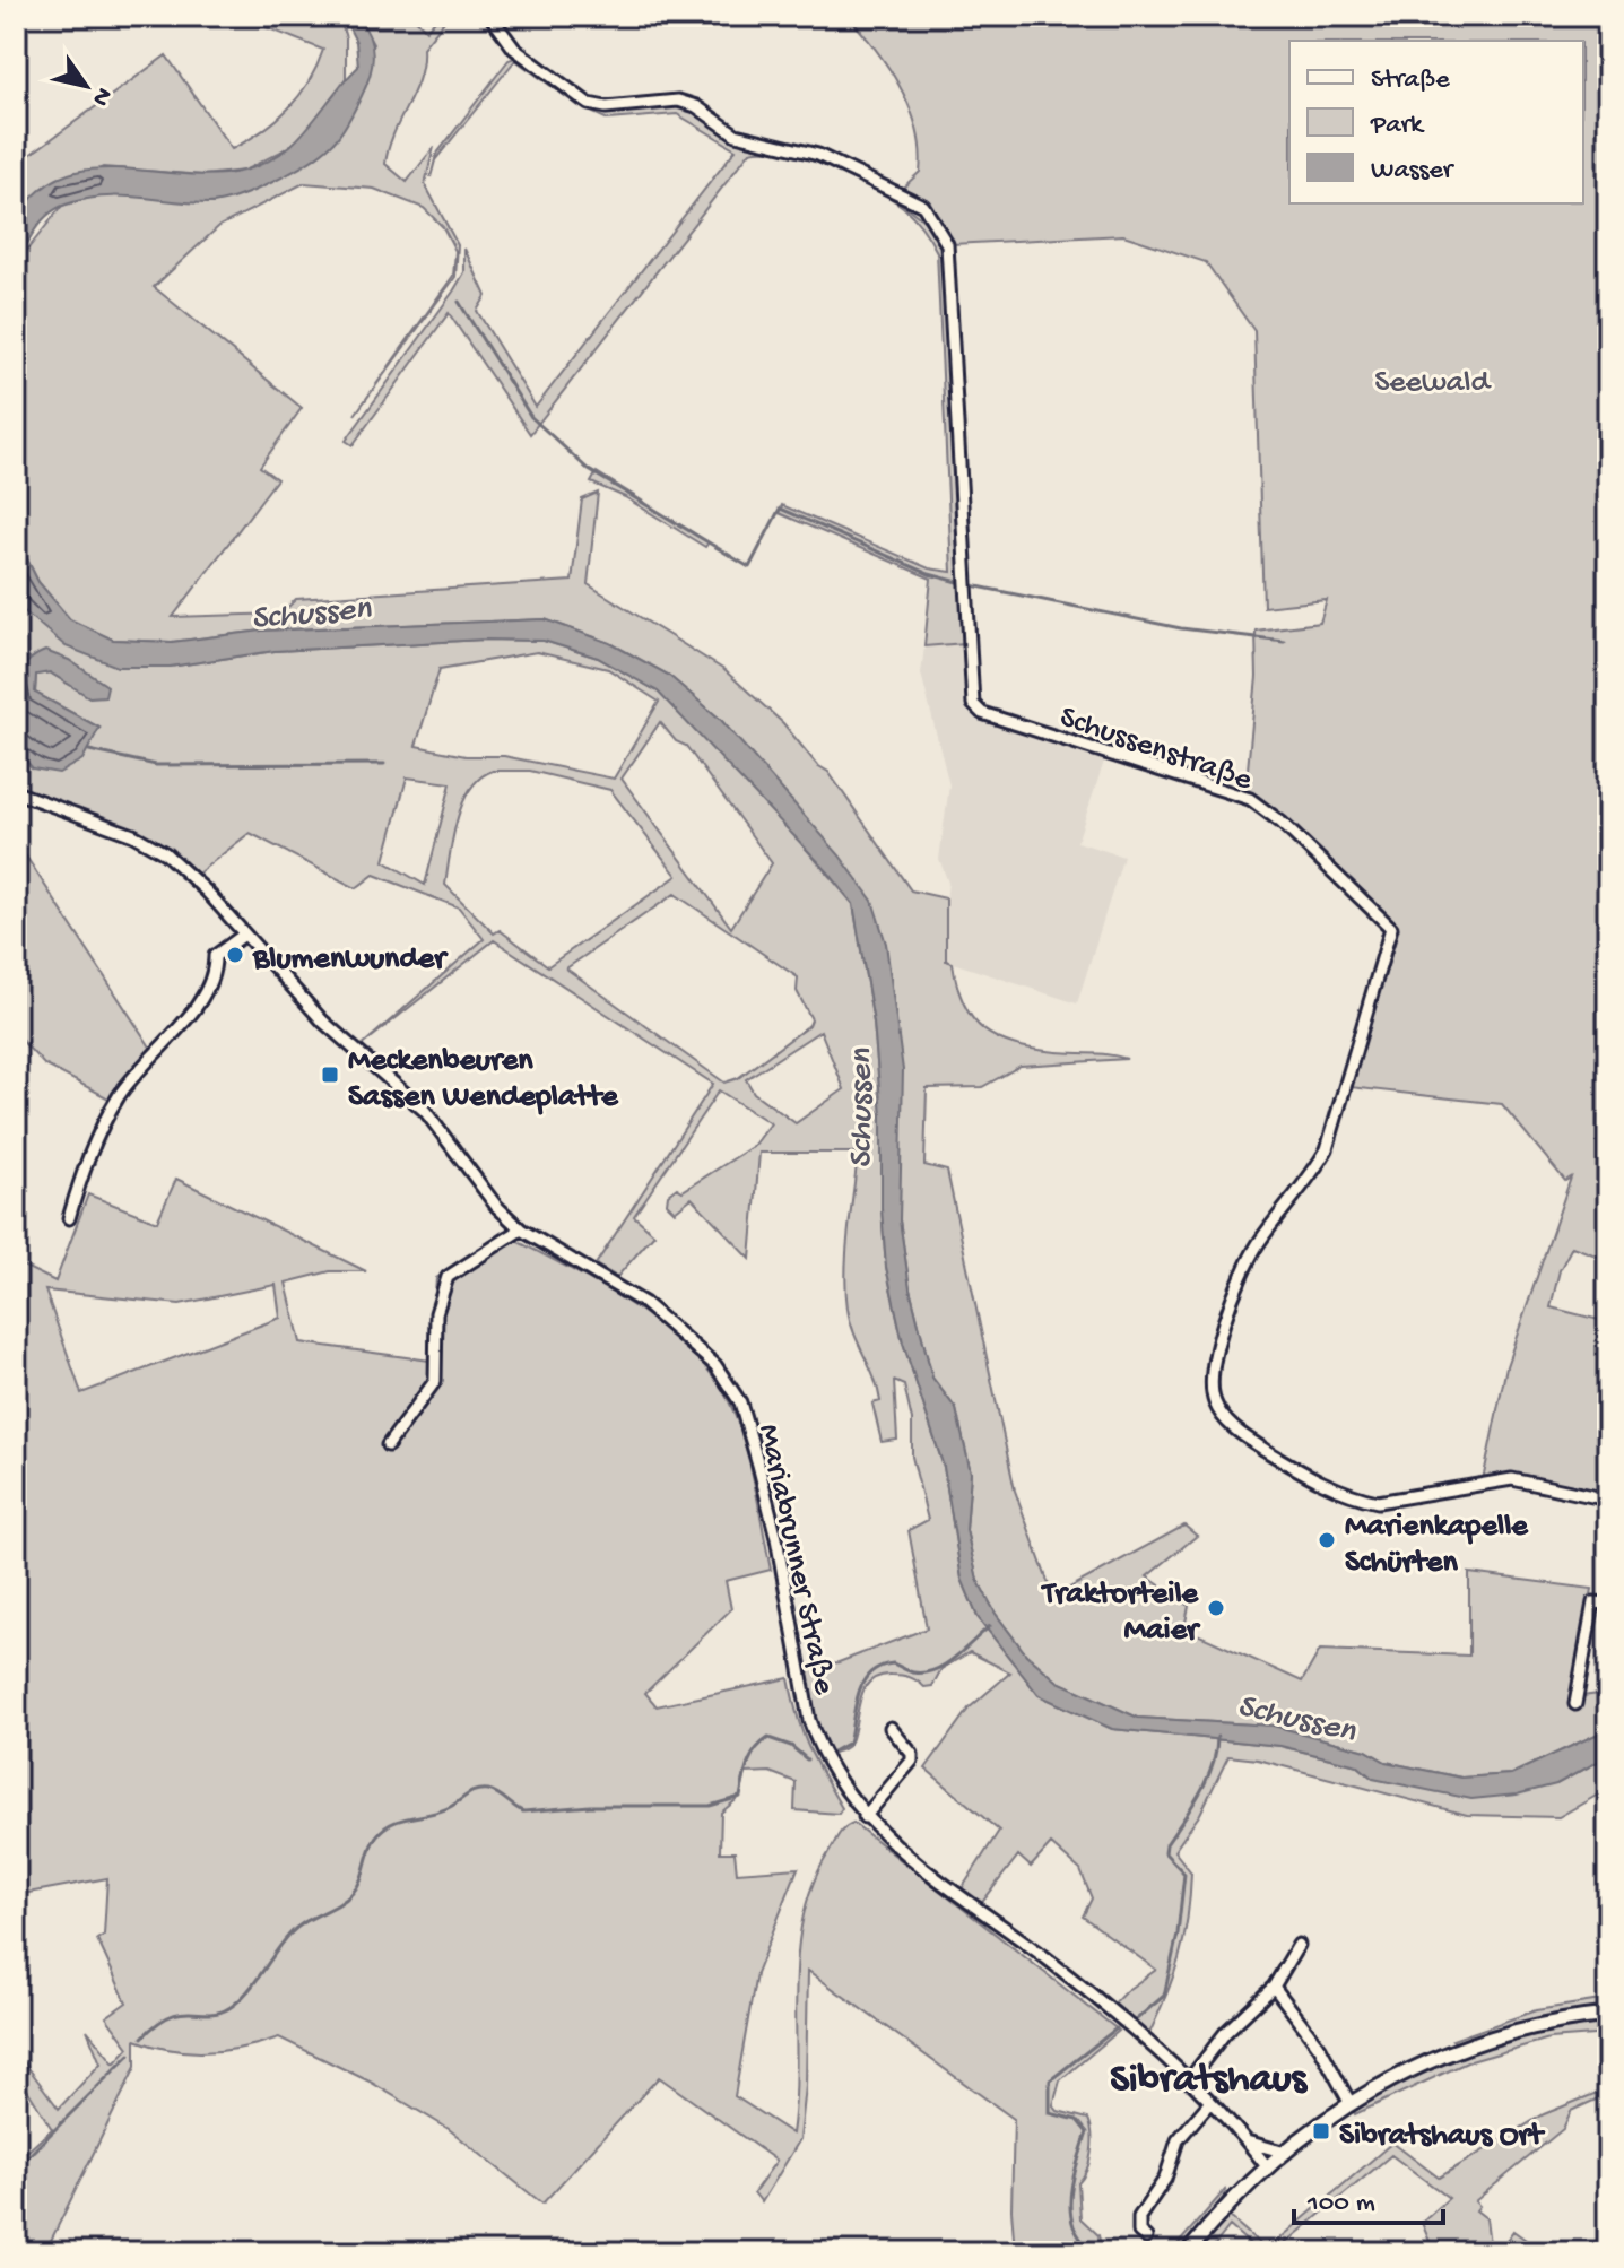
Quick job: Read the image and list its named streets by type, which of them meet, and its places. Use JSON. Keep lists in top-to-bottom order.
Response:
{
  "streets": {
    "street": ["Schussenstraße", "Mariabrunner Straße"]
  },
  "districts": ["Sibratshaus"],
  "water": ["Schussen"],
  "parks": ["Seewald"],
  "places": {
    "other": ["Blumenwunder", "Marienkapelle Schürten", "Traktorteile Maier"],
    "transit": ["Meckenbeuren Sassen Wendeplatte", "Sibratshaus Ort"]
  },
  "legend": ["Straße", "Park", "Wasser"],
  "scale_bar": "100 m",
  "north": "bottom right"
}
